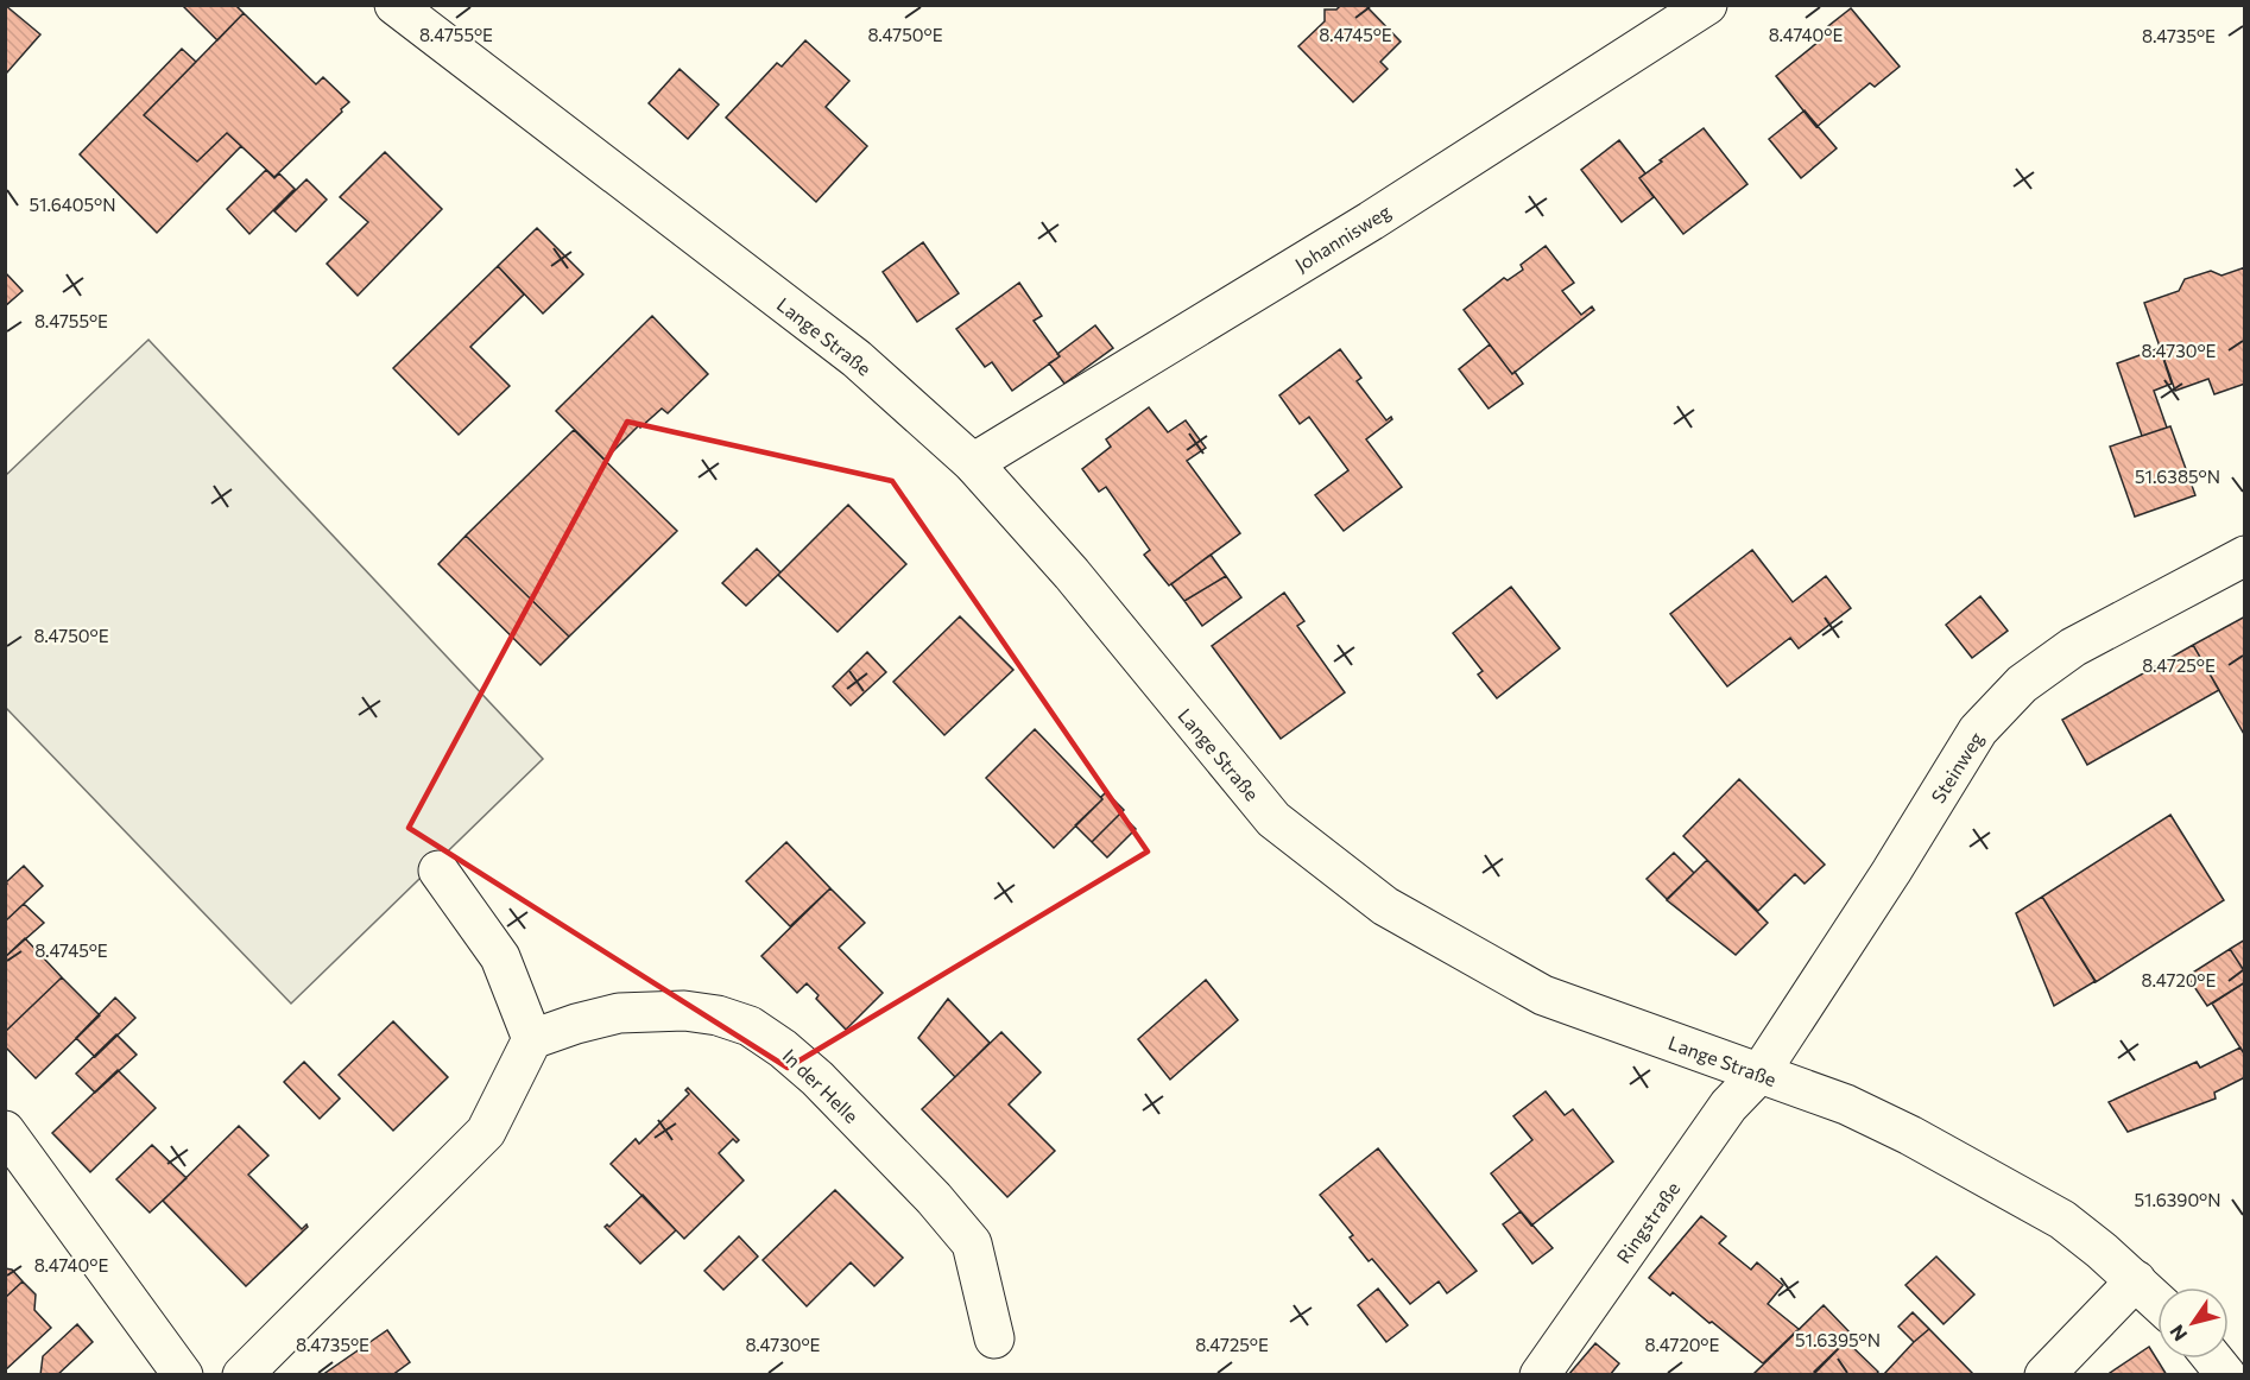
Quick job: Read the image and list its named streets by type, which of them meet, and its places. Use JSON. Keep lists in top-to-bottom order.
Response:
{
  "streets": {
    "street": [
      "Johannisweg",
      "Lange Straße",
      "Steinweg",
      "In der Helle",
      "Ringstraße"
    ]
  },
  "crossings": [
    ["Johannisweg", "Lange Straße"],
    ["Lange Straße", "Steinweg"],
    ["Lange Straße", "Ringstraße"],
    ["Steinweg", "Ringstraße"]
  ],
  "north": "bottom left",
  "coordinates": [
    "8.4750°E",
    "8.4745°E",
    "8.4740°E",
    "8.4755°E",
    "8.4735°E",
    "51.6405°N",
    "8.4730°E",
    "51.6385°N",
    "8.4725°E",
    "8.4720°E",
    "51.6390°N",
    "51.6395°N"
  ]
}
